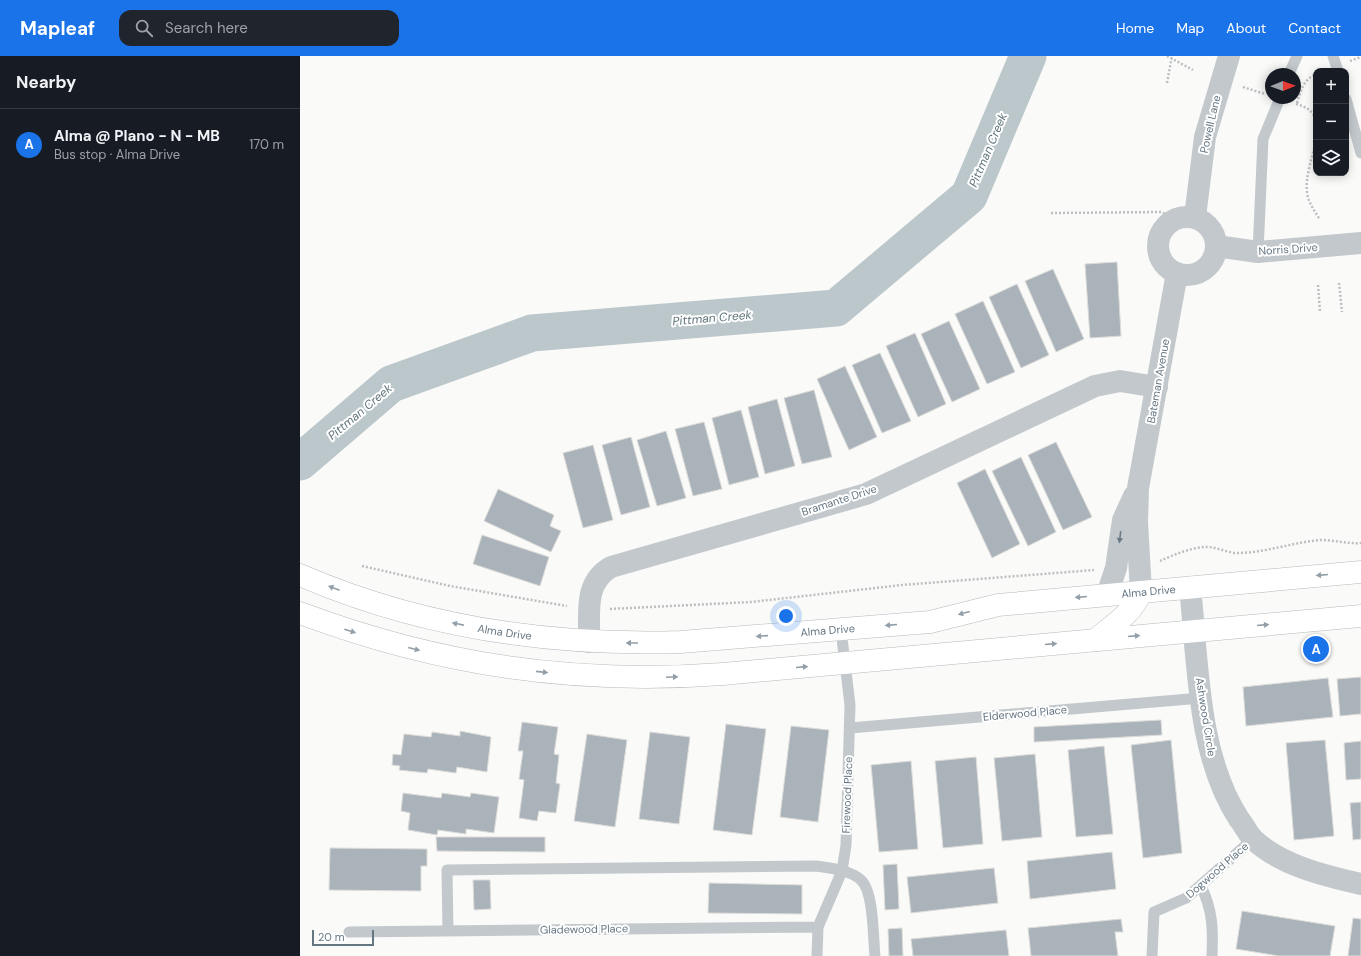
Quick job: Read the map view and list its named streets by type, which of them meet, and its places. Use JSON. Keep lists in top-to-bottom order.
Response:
{
  "streets": {
    "main road": ["Alma Drive"],
    "street": [
      "Powell Lane",
      "Norris Drive",
      "Bateman Avenue",
      "Bramante Drive",
      "Ashwood Circle"
    ],
    "lane": [
      "Elderwood Place",
      "Firewood Place",
      "Dogwood Place",
      "Gladewood Place"
    ]
  },
  "crossings": [
    ["Powell Lane", "Norris Drive"],
    ["Powell Lane", "Bateman Avenue"],
    ["Norris Drive", "Bateman Avenue"],
    ["Bateman Avenue", "Bramante Drive"],
    ["Bateman Avenue", "Alma Drive"],
    ["Bramante Drive", "Alma Drive"],
    ["Alma Drive", "Ashwood Circle"],
    ["Alma Drive", "Firewood Place"],
    ["Elderwood Place", "Ashwood Circle"],
    ["Elderwood Place", "Firewood Place"],
    ["Ashwood Circle", "Dogwood Place"],
    ["Firewood Place", "Gladewood Place"]
  ],
  "water": ["Pittman Creek"],
  "scale_bar": "20 m",
  "north": "right",
  "page": {
    "header": "Mapleaf",
    "search": "Search here",
    "nav": [
      "Home",
      "Map",
      "About",
      "Contact"
    ],
    "heading": "Nearby",
    "map_buttons": ["+", "−"],
    "list": [
      {
        "mark": "A",
        "name": "Alma @ Plano - N - MB",
        "note": "Bus stop · Alma Drive",
        "value": "170 m"
      }
    ],
    "pins": "A",
    "scale": "20 m"
  }
}
